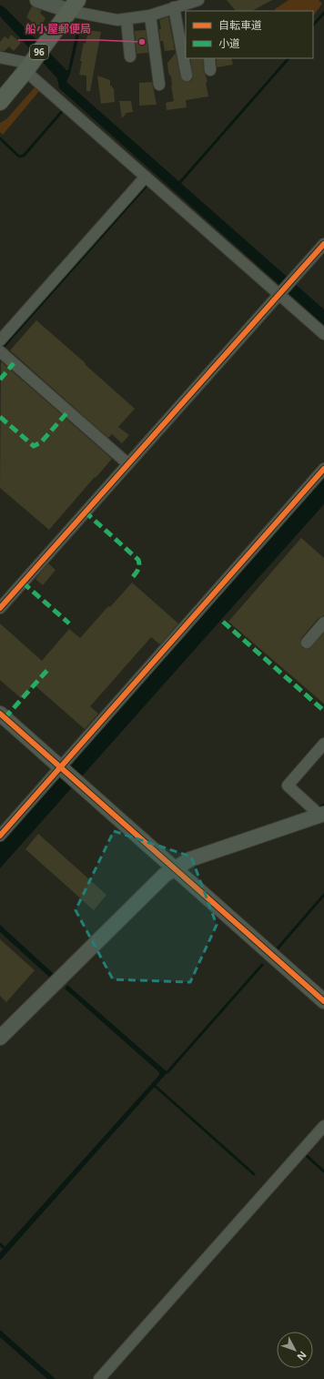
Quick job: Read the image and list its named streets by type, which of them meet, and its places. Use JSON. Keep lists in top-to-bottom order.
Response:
{
  "streets": {
    "main road": ["96"]
  },
  "places": ["船小屋郵便局"],
  "legend": ["自転車道", "小道"],
  "north": "bottom right"
}
